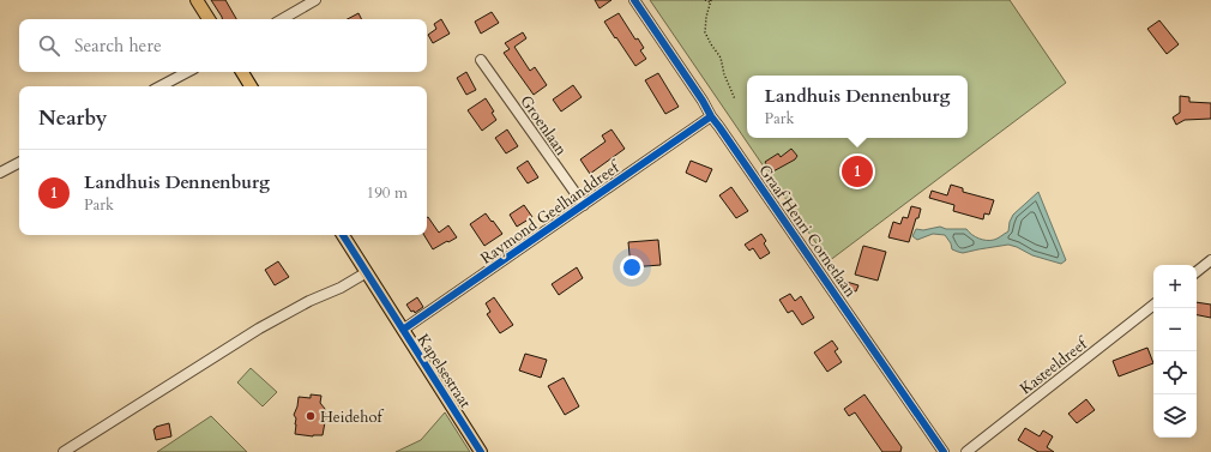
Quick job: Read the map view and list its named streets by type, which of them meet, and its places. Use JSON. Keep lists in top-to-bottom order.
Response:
{
  "streets": {
    "main road": ["Kapelsestraat"],
    "street": [
      "Groenlaan",
      "Raymond Geelhanddreef",
      "Graaf Henri Cornetlaan",
      "Kasteeldreef"
    ]
  },
  "crossings": [
    ["Groenlaan", "Raymond Geelhanddreef"],
    ["Raymond Geelhanddreef", "Graaf Henri Cornetlaan"],
    ["Raymond Geelhanddreef", "Kapelsestraat"]
  ],
  "places": ["Heidehof"],
  "page": {
    "search": "Search here",
    "popup": ["Landhuis Dennenburg", "Park"],
    "heading": "Nearby",
    "list": [
      {
        "mark": "1",
        "name": "Landhuis Dennenburg",
        "note": "Park",
        "value": "190 m"
      }
    ],
    "pins": "1",
    "map_buttons": ["+", "−"]
  }
}
